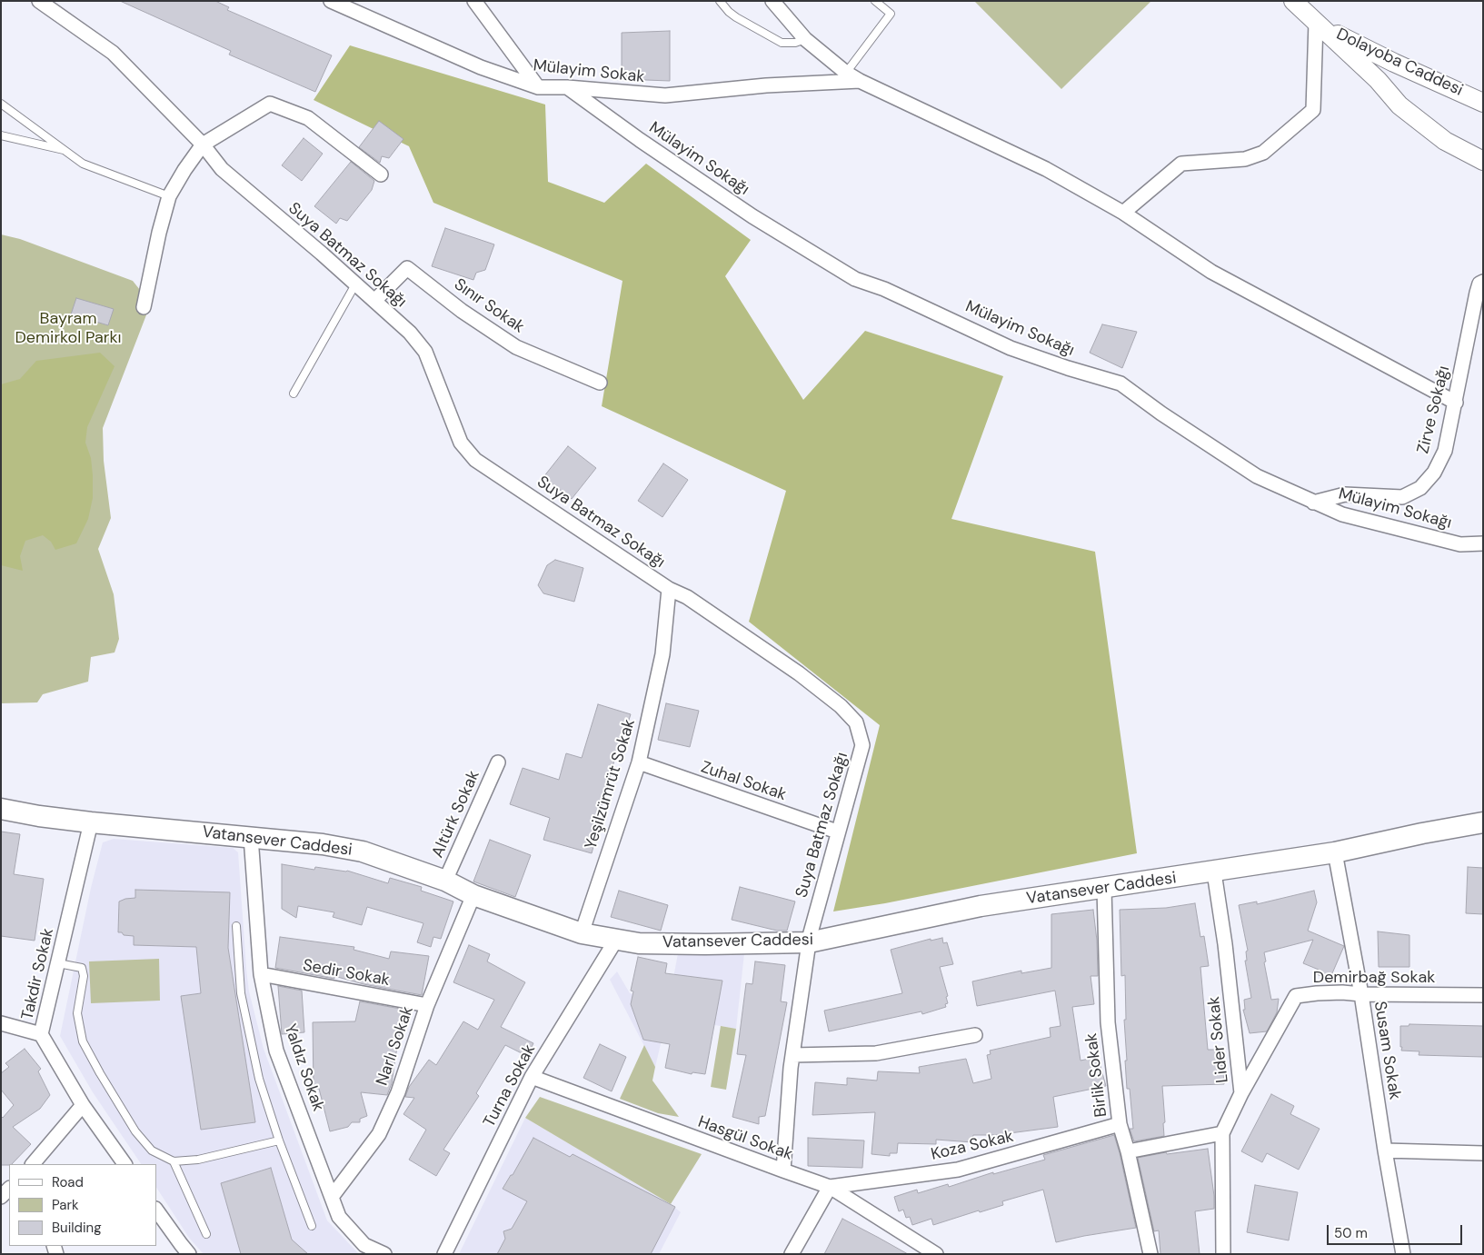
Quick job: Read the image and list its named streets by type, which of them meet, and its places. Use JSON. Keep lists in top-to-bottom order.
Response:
{
  "streets": {
    "main road": ["Vatansever Caddesi"],
    "street": [
      "Dolayoba Caddesi",
      "Mülayim Sokak",
      "Mülayim Sokağı",
      "Suya Batmaz Sokağı",
      "Sınır Sokak",
      "Zirve Sokağı",
      "Zuhal Sokak",
      "Yeşilzümrüt Sokak",
      "Altürk Sokak",
      "Sedir Sokak",
      "Takdir Sokak",
      "Demirbağ Sokak",
      "Lider Sokak",
      "Narlı Sokak",
      "Susam Sokak",
      "Yaldız Sokak",
      "Birlik Sokak",
      "Turna Sokak",
      "Hasgül Sokak",
      "Koza Sokak"
    ]
  },
  "crossings": [
    ["Mülayim Sokak", "Mülayim Sokağı"],
    ["Mülayim Sokağı", "Zirve Sokağı"],
    ["Suya Batmaz Sokağı", "Sınır Sokak"],
    ["Suya Batmaz Sokağı", "Zuhal Sokak"],
    ["Suya Batmaz Sokağı", "Yeşilzümrüt Sokak"],
    ["Suya Batmaz Sokağı", "Vatansever Caddesi"],
    ["Suya Batmaz Sokağı", "Hasgül Sokak"],
    ["Zuhal Sokak", "Yeşilzümrüt Sokak"],
    ["Yeşilzümrüt Sokak", "Vatansever Caddesi"],
    ["Altürk Sokak", "Vatansever Caddesi"],
    ["Vatansever Caddesi", "Takdir Sokak"],
    ["Vatansever Caddesi", "Lider Sokak"],
    ["Vatansever Caddesi", "Narlı Sokak"],
    ["Vatansever Caddesi", "Susam Sokak"],
    ["Vatansever Caddesi", "Yaldız Sokak"],
    ["Vatansever Caddesi", "Birlik Sokak"],
    ["Vatansever Caddesi", "Turna Sokak"],
    ["Sedir Sokak", "Narlı Sokak"],
    ["Sedir Sokak", "Yaldız Sokak"],
    ["Demirbağ Sokak", "Lider Sokak"],
    ["Demirbağ Sokak", "Susam Sokak"],
    ["Narlı Sokak", "Yaldız Sokak"],
    ["Birlik Sokak", "Koza Sokak"],
    ["Turna Sokak", "Hasgül Sokak"],
    ["Hasgül Sokak", "Koza Sokak"]
  ],
  "parks": ["Bayram Demirkol Parkı"],
  "legend": ["Road", "Park", "Building"],
  "scale_bar": "50 m"
}
